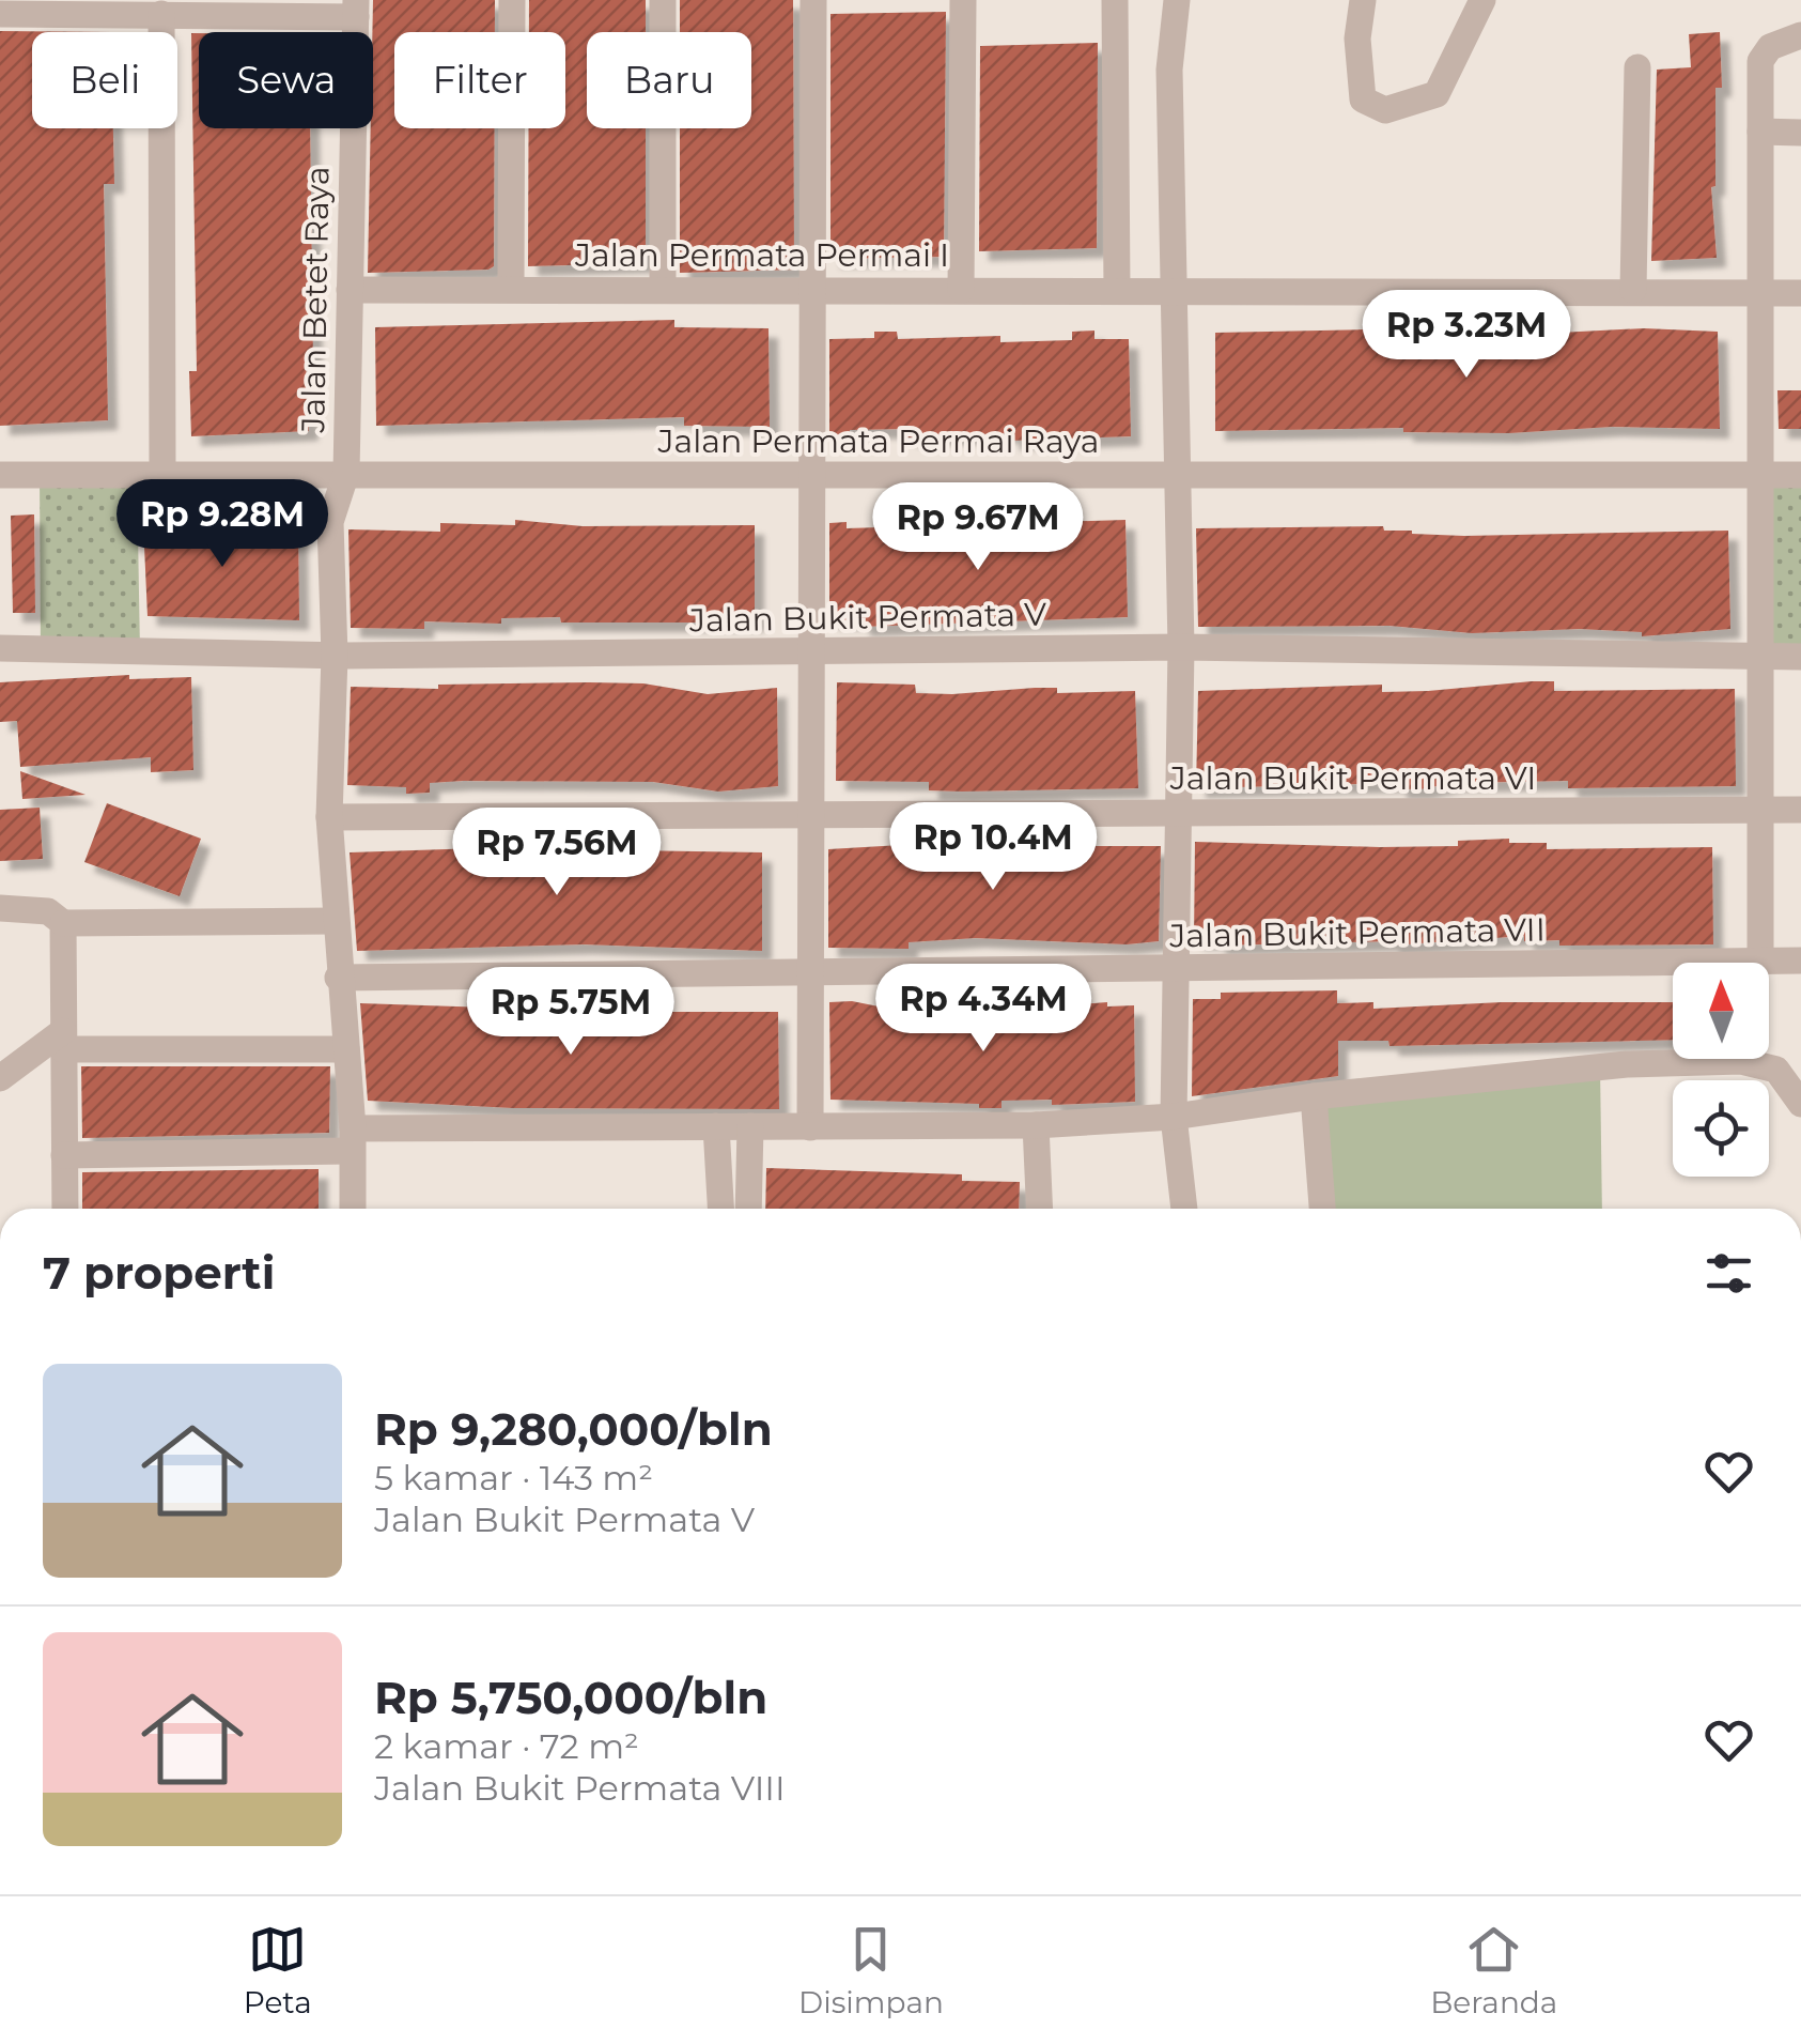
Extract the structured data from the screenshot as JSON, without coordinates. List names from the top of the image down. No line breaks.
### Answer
{"streets":{"street":["Jalan Permata Permai I","Jalan Betet Raya","Jalan Permata Permai Raya","Jalan Bukit Permata V","Jalan Bukit Permata VI","Jalan Bukit Permata VII"]},"crossings":[["Jalan Permata Permai I","Jalan Betet Raya"],["Jalan Betet Raya","Jalan Permata Permai Raya"],["Jalan Betet Raya","Jalan Bukit Permata V"],["Jalan Betet Raya","Jalan Bukit Permata VI"],["Jalan Betet Raya","Jalan Bukit Permata VII"]],"north":"top","page":{"chip":["Beli","Sewa","Filter","Baru"],"price":["Rp 3.23M","Rp 9.28M","Rp 9.67M","Rp 10.4M","Rp 7.56M","Rp 4.34M","Rp 5.75M"],"heading":"7 properti","list":[{"name":"Rp 9,280,000/bln","note":"5 kamar · 143 m² · Jalan Bukit Permata V"},{"name":"Rp 5,750,000/bln","note":"2 kamar · 72 m² · Jalan Bukit Permata VIII"}],"tabs":["Peta","Disimpan","Beranda"]}}
